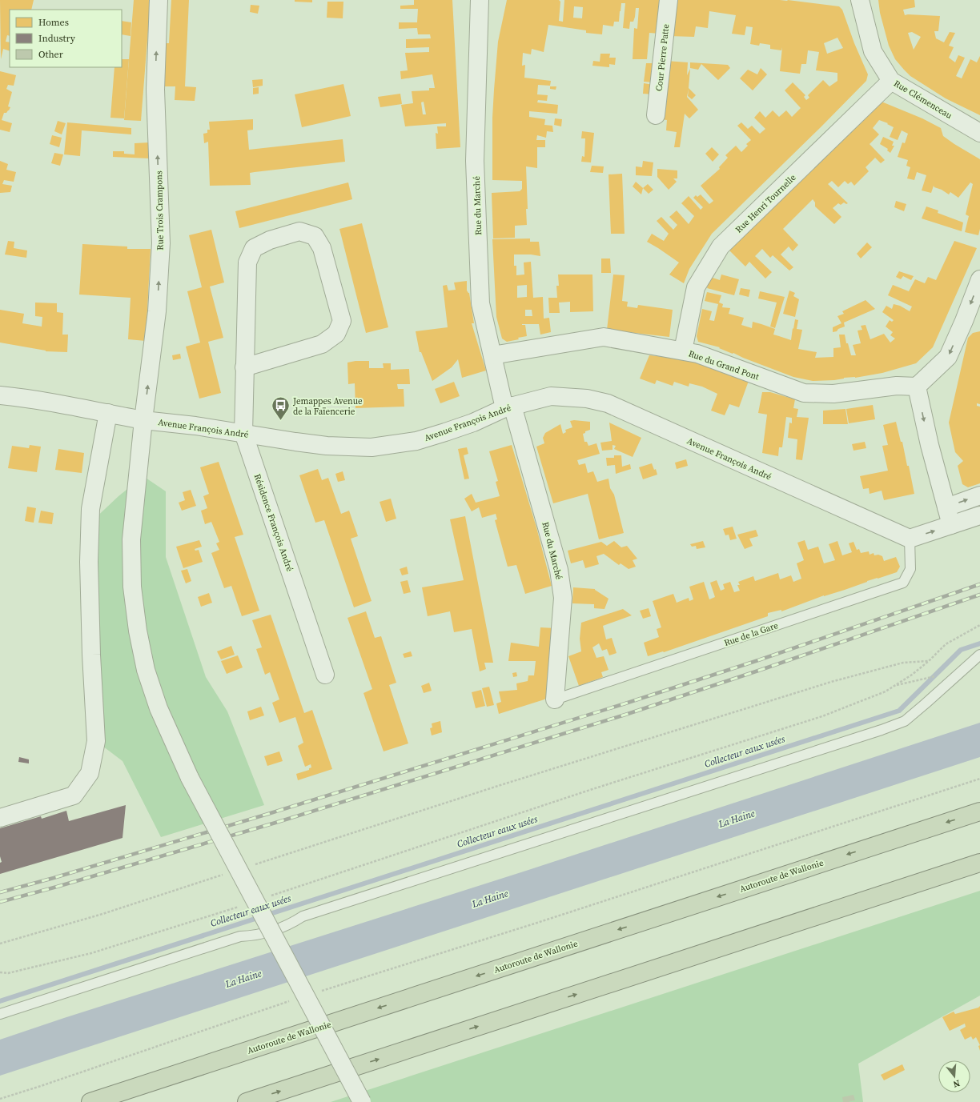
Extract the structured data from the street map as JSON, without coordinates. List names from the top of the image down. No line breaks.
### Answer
{"streets":{"highway":["Autoroute de Wallonie"],"street":["Cour Pierre Patte","Rue Clémenceau","Rue Henri Tournelle","Rue du Marché","Rue Trois Crampons","Rue du Grand Pont","Avenue François André","Résidence François André"],"lane":["Rue de la Gare"]},"crossings":[["Rue Clémenceau","Rue Henri Tournelle"],["Rue Henri Tournelle","Rue du Grand Pont"],["Rue du Marché","Rue du Grand Pont"],["Rue du Marché","Avenue François André"],["Rue du Marché","Rue de la Gare"],["Rue Trois Crampons","Avenue François André"],["Avenue François André","Résidence François André"],["Avenue François André","Rue de la Gare"]],"one_way":["Rue Trois Crampons"],"water":["Collecteur eaux usées","La Haine"],"places":{"bus stop":["Jemappes Avenue de la Faïencerie"]},"legend":["Homes","Industry","Other"],"north":"bottom"}
